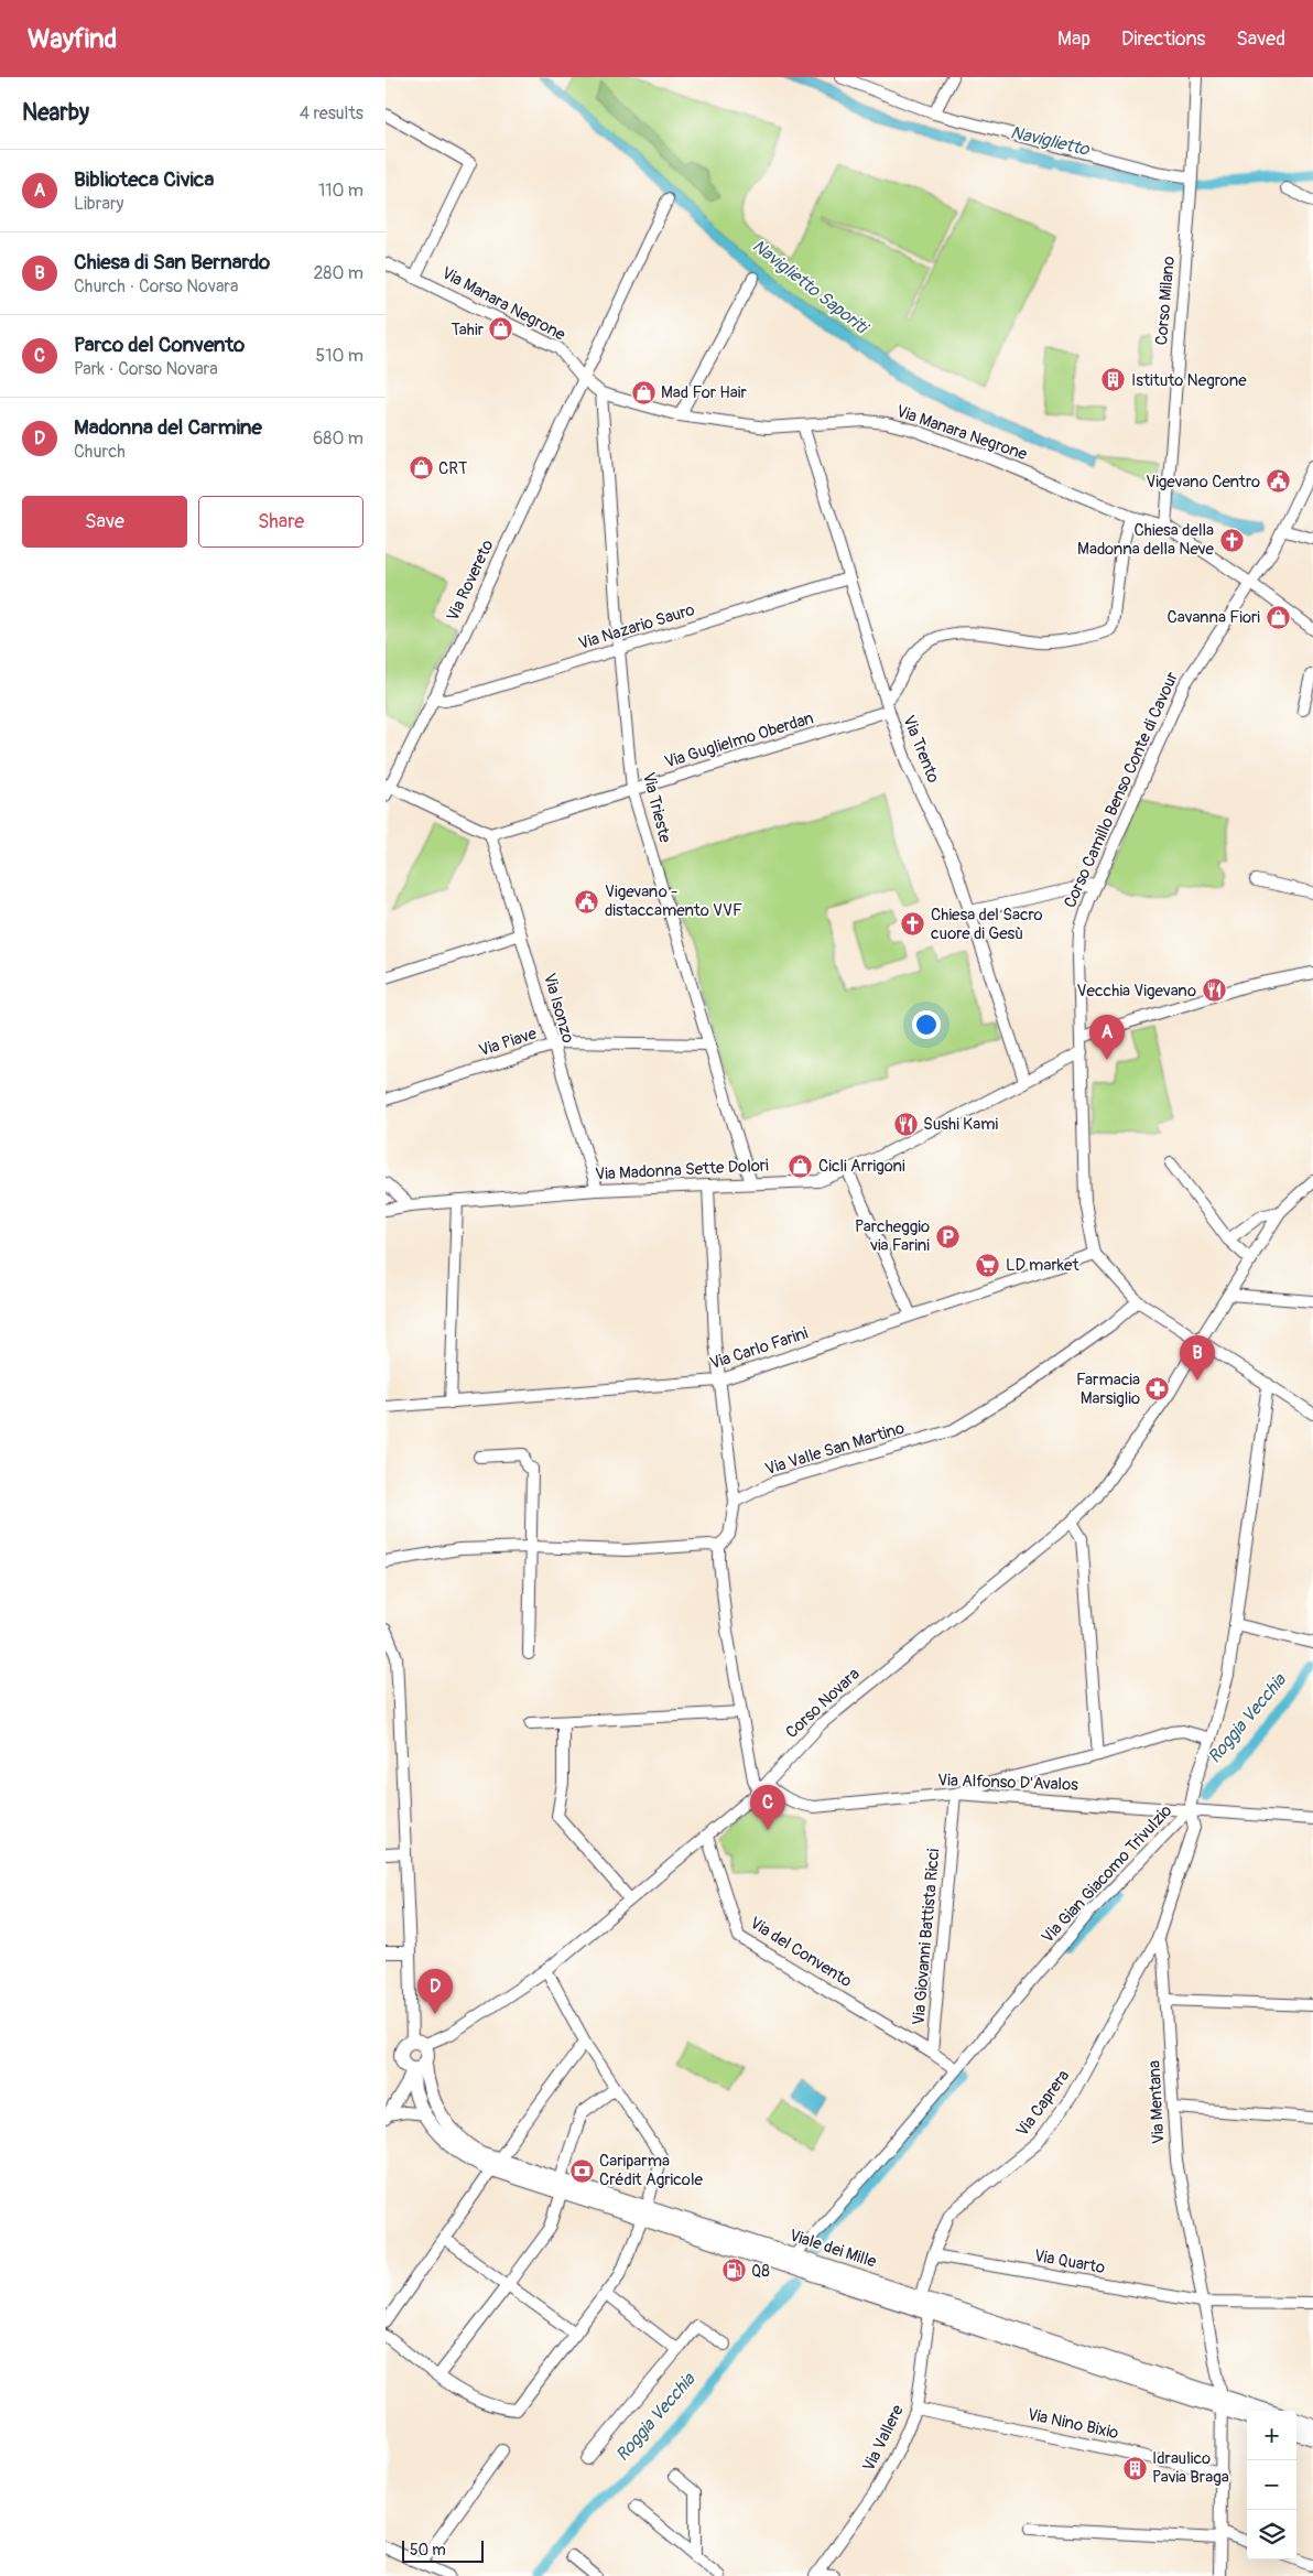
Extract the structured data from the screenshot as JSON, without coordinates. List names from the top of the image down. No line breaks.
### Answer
{"streets":{"main road":["Viale dei Mille"],"street":["Corso Milano","Via Manara Negrone","Via Rovereto","Via Nazario Sauro","Via Guglielmo Oberdan","Via Trento","Corso Camillo Benso Conte di Cavour","Via Trieste","Via Isonzo","Via Piave","Via Madonna Sette Dolori","Via Carlo Farini","Via Valle San Martino","Corso Novara","Via Alfonso D'Avalos","Via Gian Giacomo Trivulzio","Via Giovanni Battista Ricci","Via del Convento","Via Mentana","Via Caprera","Via Quarto","Via Nino Bixio","Via Vallere"]},"crossings":[["Corso Milano","Via Manara Negrone"],["Via Manara Negrone","Via Rovereto"],["Via Manara Negrone","Via Trento"],["Via Manara Negrone","Corso Camillo Benso Conte di Cavour"],["Via Manara Negrone","Via Trieste"],["Via Rovereto","Via Nazario Sauro"],["Via Nazario Sauro","Via Trento"],["Via Nazario Sauro","Via Trieste"],["Via Guglielmo Oberdan","Via Trento"],["Via Guglielmo Oberdan","Via Trieste"],["Via Guglielmo Oberdan","Via Isonzo"],["Via Trento","Via Madonna Sette Dolori"],["Corso Camillo Benso Conte di Cavour","Via Madonna Sette Dolori"],["Corso Camillo Benso Conte di Cavour","Via Carlo Farini"],["Via Trieste","Via Piave"],["Via Trieste","Via Madonna Sette Dolori"],["Via Isonzo","Via Piave"],["Via Isonzo","Via Madonna Sette Dolori"],["Corso Novara","Via Alfonso D'Avalos"],["Corso Novara","Via del Convento"],["Via Alfonso D'Avalos","Via Gian Giacomo Trivulzio"],["Via Alfonso D'Avalos","Via Giovanni Battista Ricci"],["Via Gian Giacomo Trivulzio","Viale dei Mille"],["Via Giovanni Battista Ricci","Via del Convento"],["Via Mentana","Via Caprera"],["Via Mentana","Viale dei Mille"],["Via Mentana","Via Quarto"],["Via Mentana","Via Nino Bixio"],["Via Caprera","Viale dei Mille"],["Via Caprera","Via Quarto"],["Viale dei Mille","Via Vallere"],["Via Nino Bixio","Via Vallere"]],"water":["Naviglietto","Naviglietto Saporiti","Roggia Vecchia"],"places":{"shop":["Tahir","Mad For Hair","CRT","Cavanna Fiori","Cicli Arrigoni"],"building":["Istituto Negrone","Idraulico Pavia Braga"],"public building":["Vigevano Centro","Vigevano - distaccamento VVF"],"church":["Chiesa della Madonna della Neve","Chiesa del Sacro cuore di Gesù"],"restaurant":["Vecchia Vigevano","Sushi Kami"],"parking":["Parcheggio via Farini"],"supermarket":["LD market"],"pharmacy":["Farmacia Marsiglio"],"bank":["Cariparma Crédit Agricole"],"fuel station":["Q8"]},"scale_bar":"50 m","page":{"header":"Wayfind","nav":["Map","Directions","Saved"],"heading":["Nearby","4 results"],"list":[{"mark":"A","name":"Biblioteca Civica","note":"Library","value":"110 m"},{"mark":"B","name":"Chiesa di San Bernardo","note":"Church · Corso Novara","value":"280 m"},{"mark":"C","name":"Parco del Convento","note":"Park · Corso Novara","value":"510 m"},{"mark":"D","name":"Madonna del Carmine","note":"Church","value":"680 m"}],"buttons":["Save","Share"],"pins":["A","B","C","D"],"map_buttons":["+","−"],"scale":"50 m"}}
